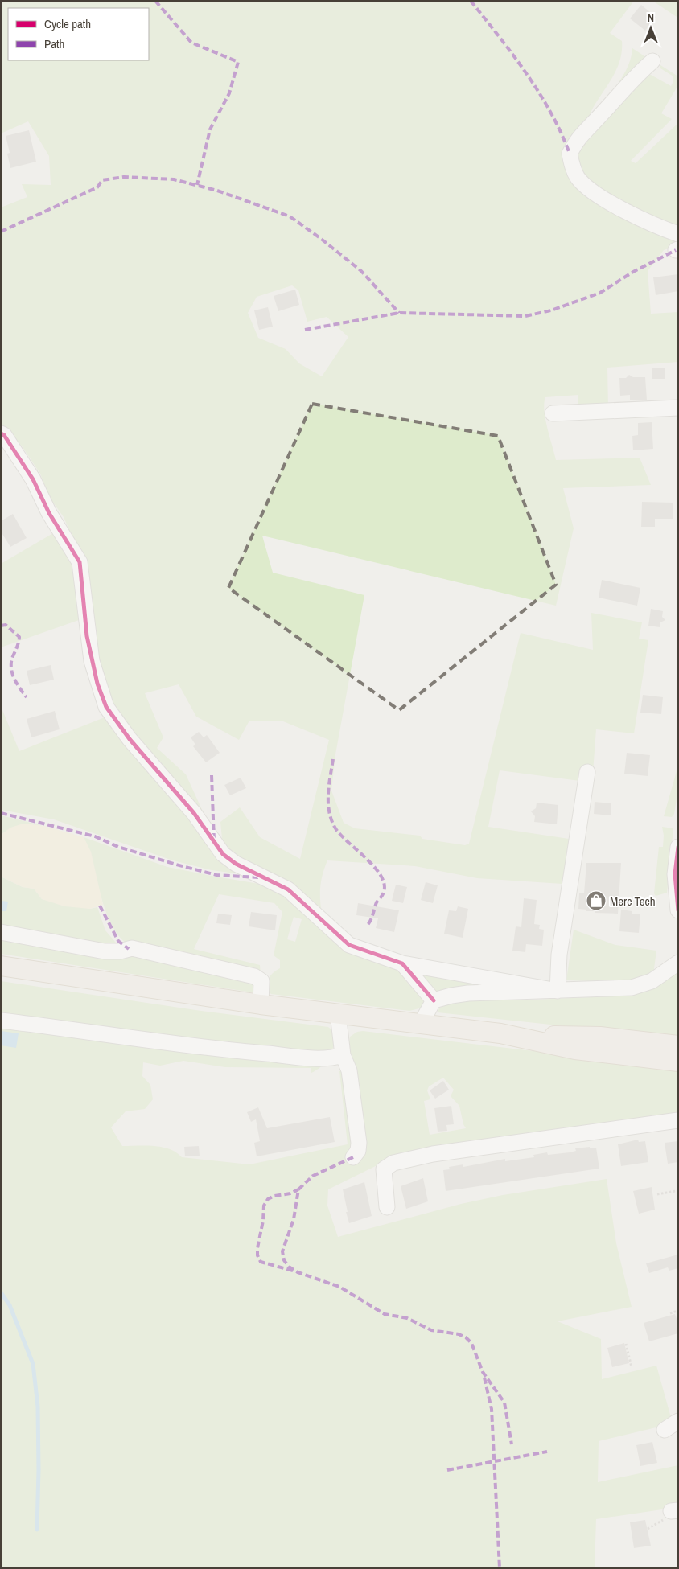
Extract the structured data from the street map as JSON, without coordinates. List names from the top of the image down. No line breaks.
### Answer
{"places":{"shop":["Merc Tech"]},"legend":["Cycle path","Path"],"north":"top"}
